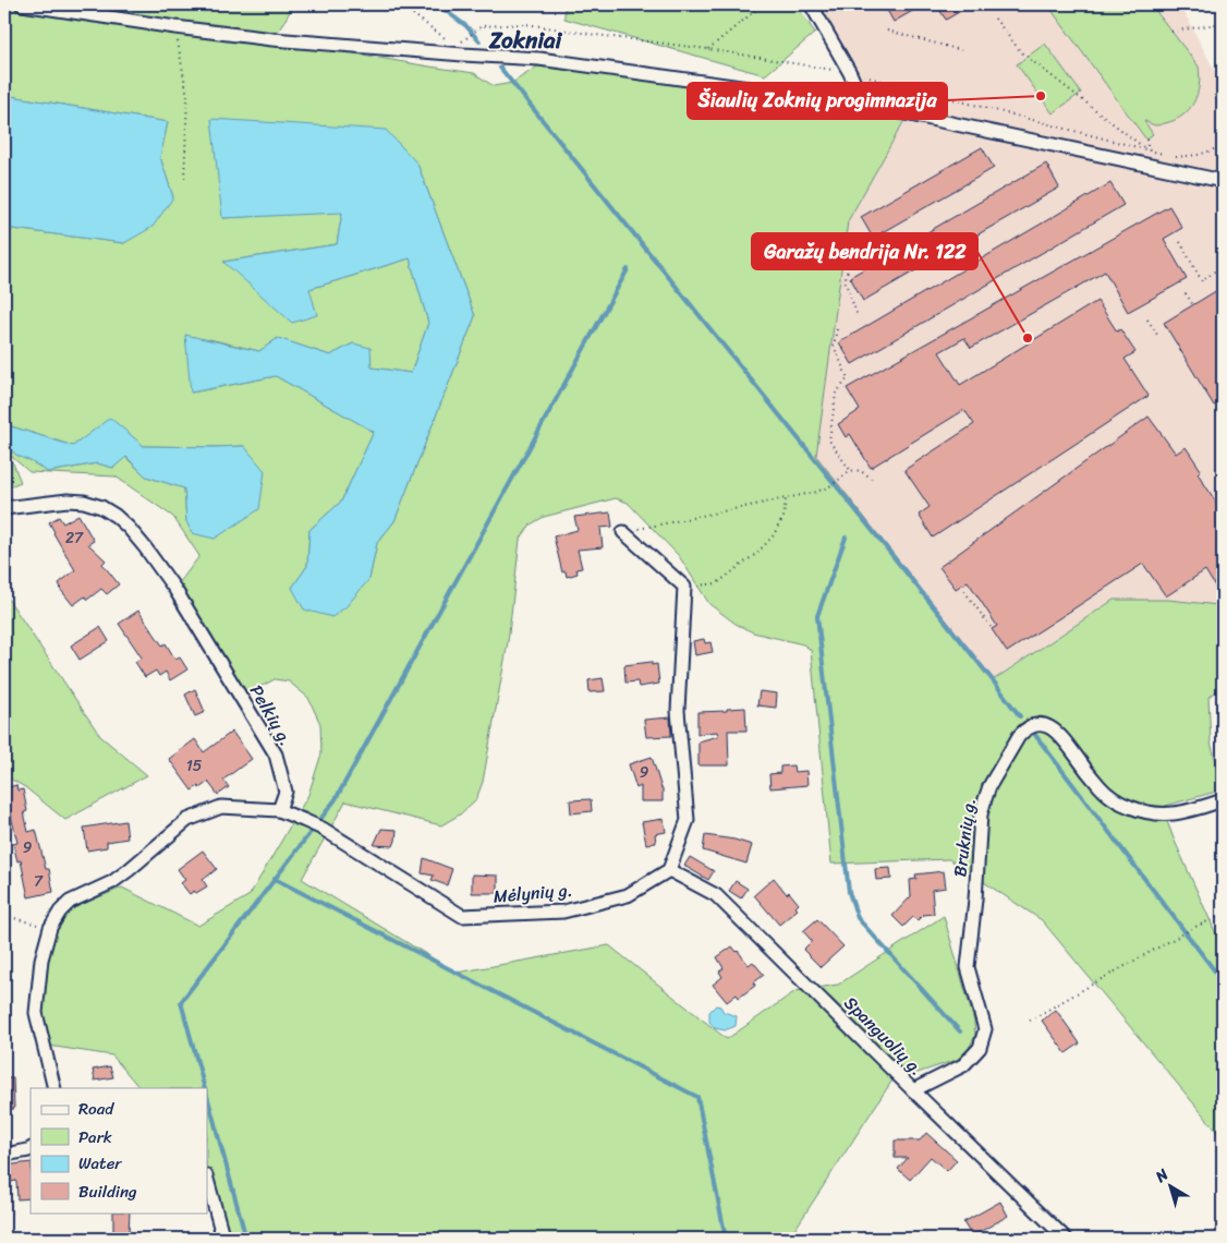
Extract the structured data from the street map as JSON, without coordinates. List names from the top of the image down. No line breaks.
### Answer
{"streets":{"street":["Pelkių g.","Bruknių g.","Mėlynių g.","Spanguolių g."]},"crossings":[["Pelkių g.","Mėlynių g."],["Bruknių g.","Spanguolių g."],["Mėlynių g.","Spanguolių g."]],"districts":["Zokniai"],"places":["Šiaulių Zoknių progimnazija","Garažų bendrija Nr. 122"],"house_numbers":["27","15","9","9","7"],"legend":["Road","Park","Water","Building"],"north":"top left"}
